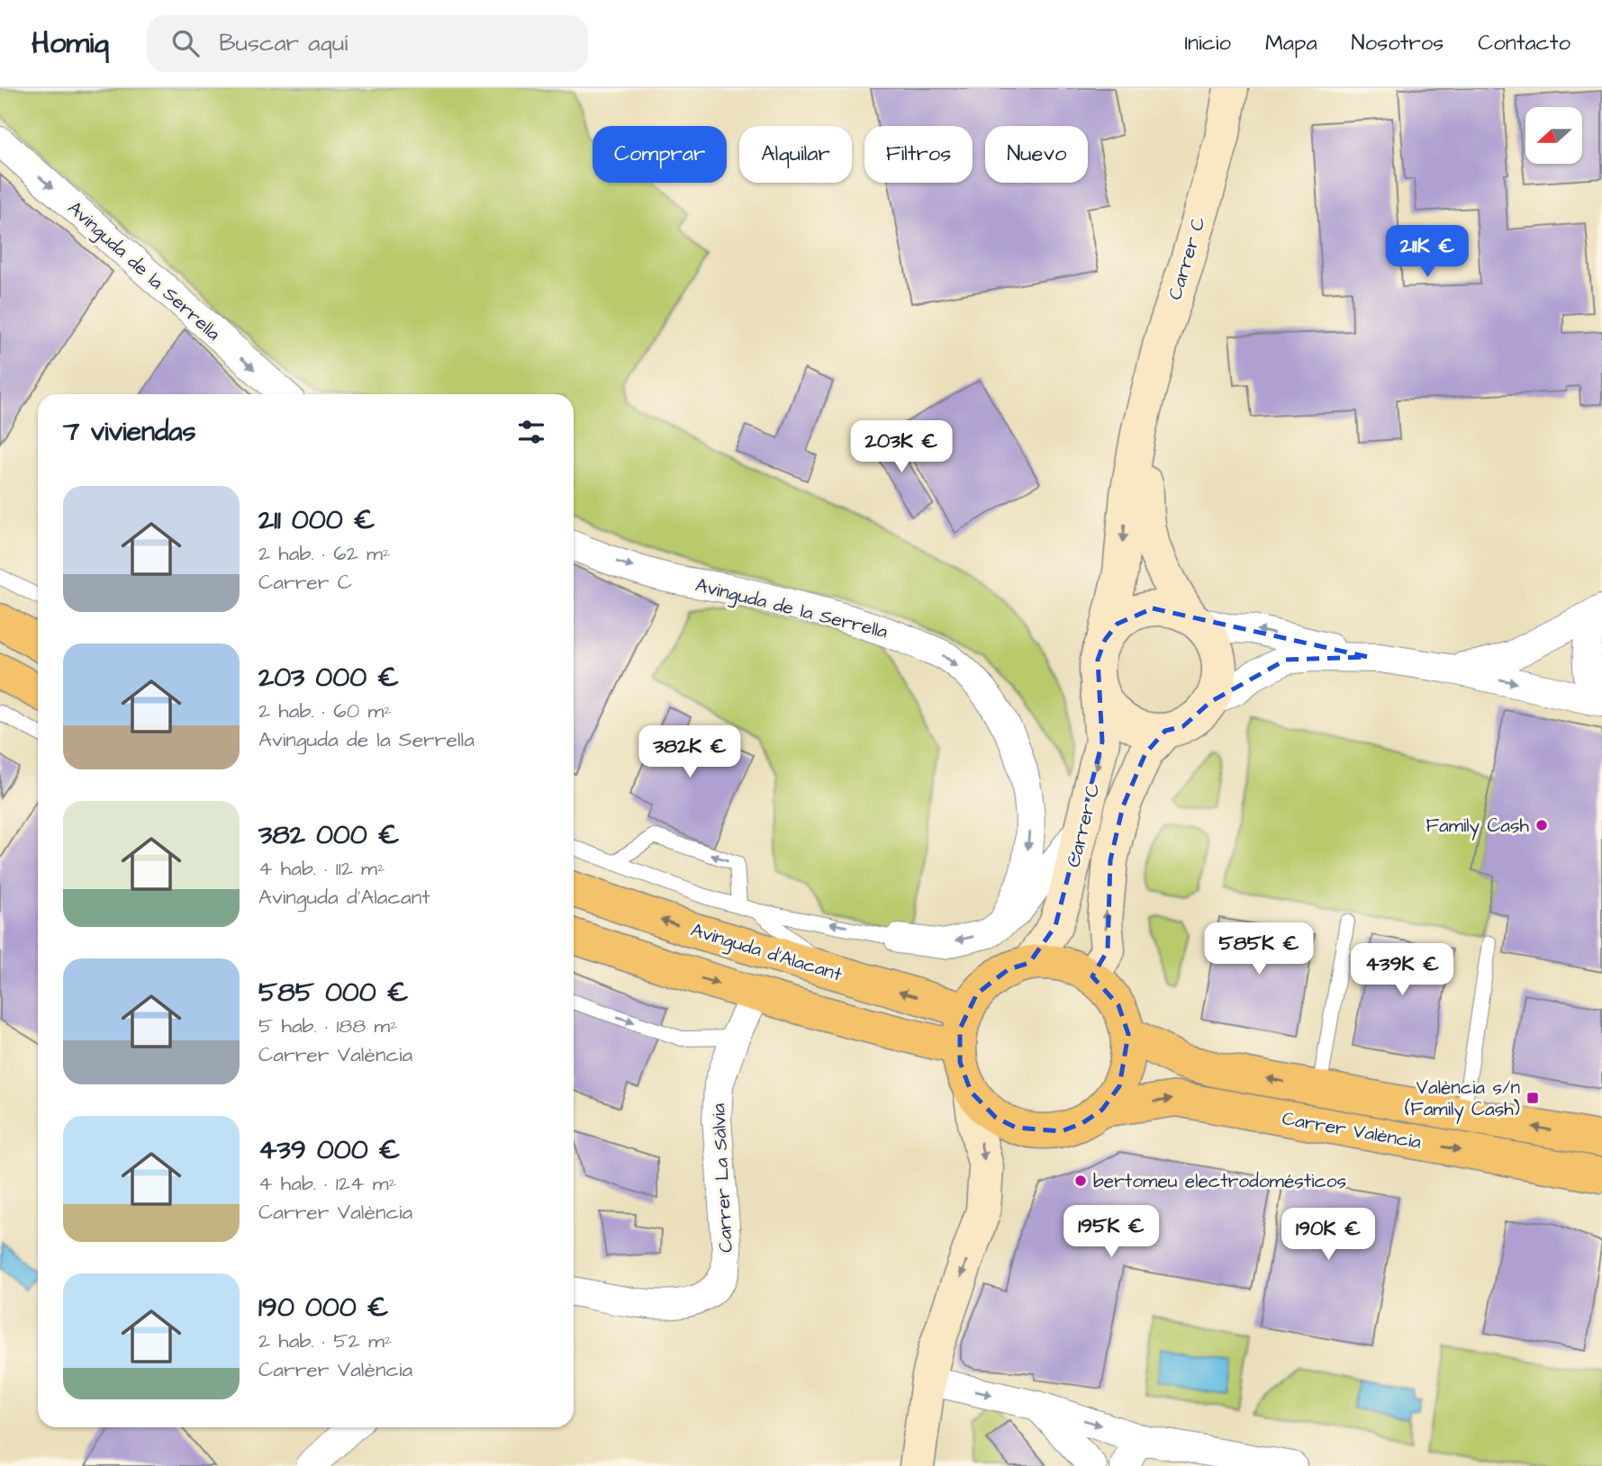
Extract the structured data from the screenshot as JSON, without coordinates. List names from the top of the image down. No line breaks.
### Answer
{"streets":{"main road":["Avinguda d'Alacant","Carrer València"],"street":["Carrer C","Avinguda de la Serrella","Carrer La Sàlvia"]},"crossings":[["Carrer C","Avinguda d'Alacant"],["Carrer C","Carrer València"],["Avinguda d'Alacant","Carrer València"]],"one_way":["Avinguda de la Serrella"],"places":{"other":["Family Cash","bertomeu electrodomésticos"],"transit":["València s/n (Family Cash)"]},"north":"left","page":{"header":"Homiq","search":"Buscar aquí","nav":["Inicio","Mapa","Nosotros","Contacto"],"chip":["Comprar","Alquilar","Filtros","Nuevo"],"price":["211K €","203K €","382K €","585K €","439K €","195K €","190K €"],"heading":"7 viviendas","list":[{"name":"211 000 €","note":"2 hab. · 62 m² · Carrer C"},{"name":"203 000 €","note":"2 hab. · 60 m² · Avinguda de la Serrella"},{"name":"382 000 €","note":"4 hab. · 112 m² · Avinguda d'Alacant"},{"name":"585 000 €","note":"5 hab. · 188 m² · Carrer València"},{"name":"439 000 €","note":"4 hab. · 124 m² · Carrer València"},{"name":"190 000 €","note":"2 hab. · 52 m² · Carrer València"}]}}
